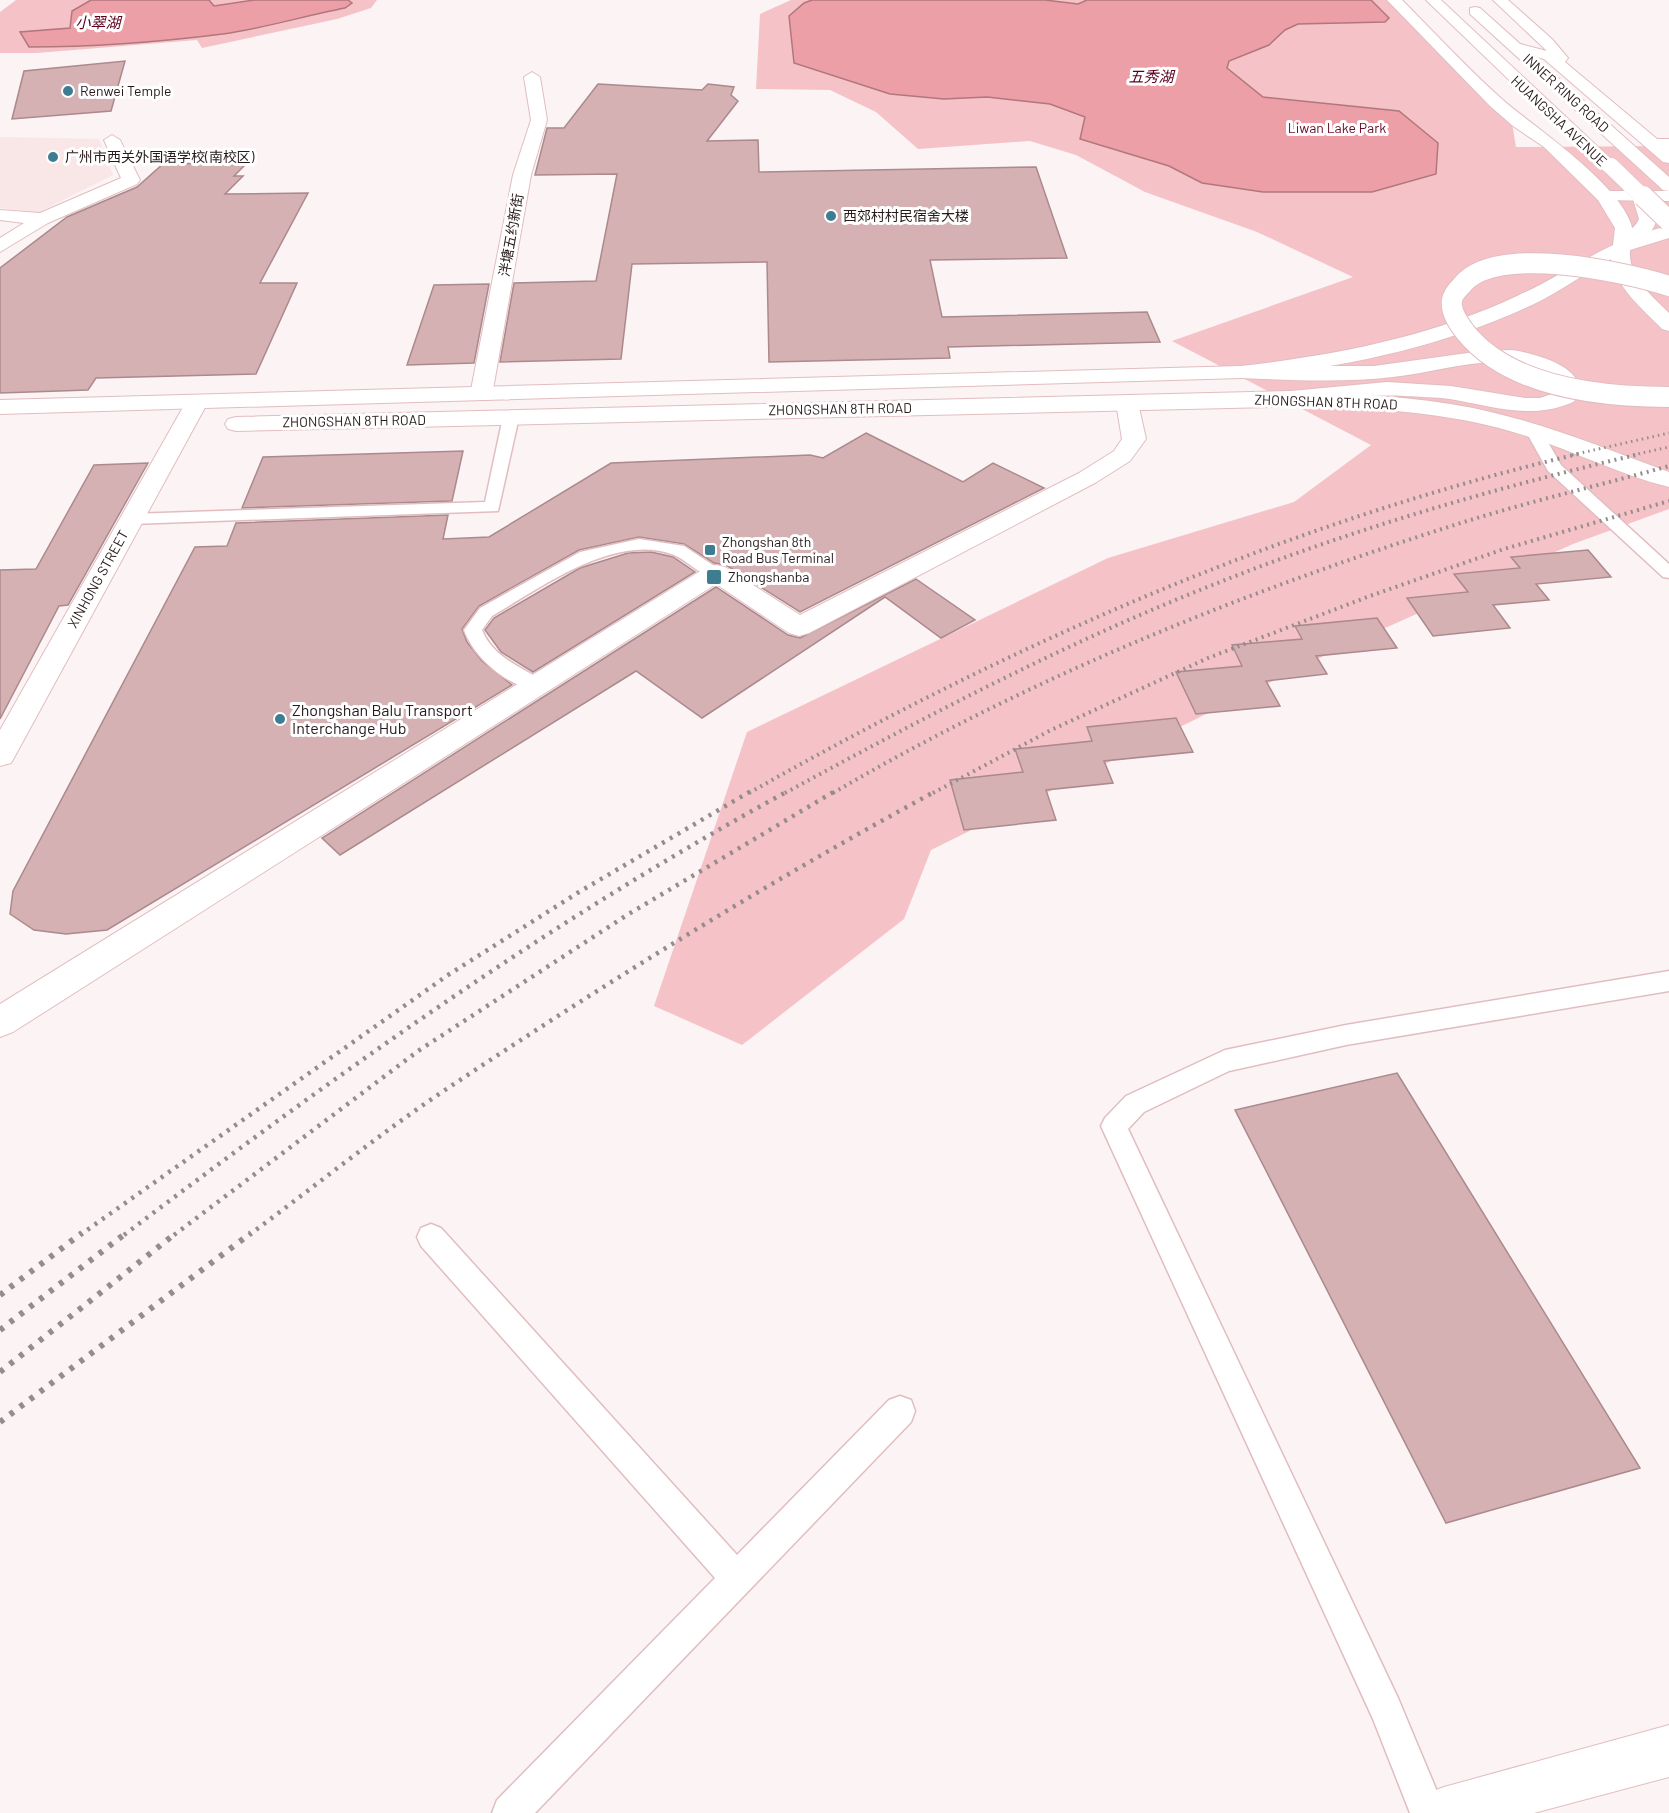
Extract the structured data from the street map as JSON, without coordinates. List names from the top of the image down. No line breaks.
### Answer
{"streets":{"main road":["INNER RING ROAD","HUANGSHA AVENUE","泮塘五约新街","ZHONGSHAN 8TH ROAD","XINHONG STREET"]},"crossings":[["INNER RING ROAD","HUANGSHA AVENUE"],["泮塘五约新街","ZHONGSHAN 8TH ROAD"],["ZHONGSHAN 8TH ROAD","XINHONG STREET"]],"water":["小翠湖","五秀湖"],"parks":["Liwan Lake Park"],"places":{"other":["Renwei Temple","广州市西关外国语学校(南校区)","西郊村村民宿舍大楼","Zhongshan Balu Transport Interchange Hub"],"transit":["Zhongshan 8th Road Bus Terminal","Zhongshanba"]}}
